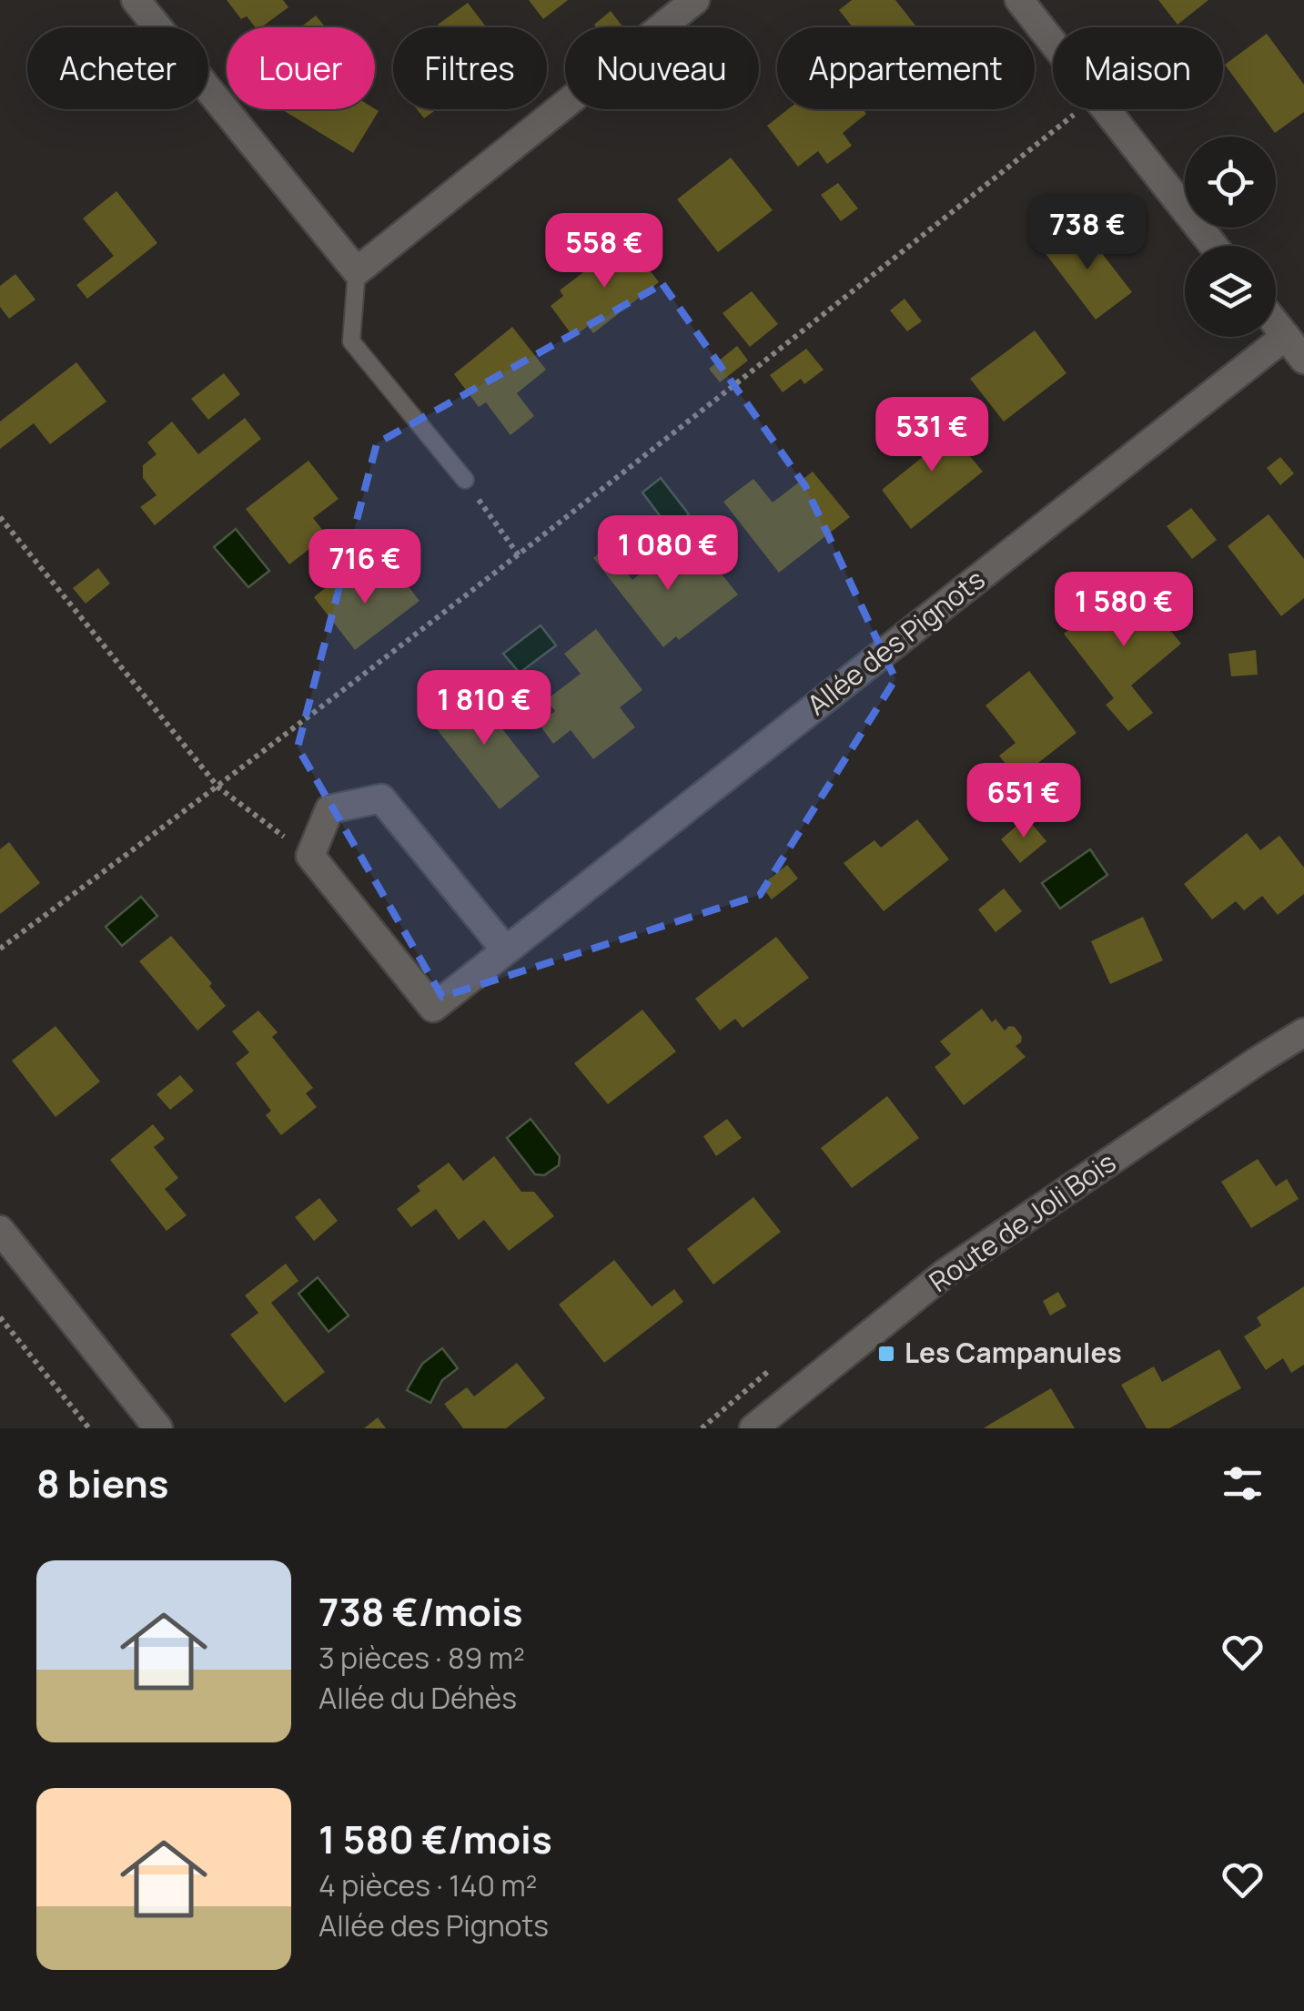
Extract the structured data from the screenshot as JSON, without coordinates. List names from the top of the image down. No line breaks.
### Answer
{"streets":{"street":["Allée des Pignots","Route de Joli Bois"]},"places":{"transit":["Les Campanules"]},"page":{"chip":["Acheter","Louer","Filtres","Nouveau","Appartement","Maison"],"price":["738 €","558 €","531 €","1 080 €","716 €","1 580 €","1 810 €","651 €"],"heading":"8 biens","list":[{"name":"738 €/mois","note":"3 pièces · 89 m² · Allée du Déhès"},{"name":"1 580 €/mois","note":"4 pièces · 140 m² · Allée des Pignots"}]}}
